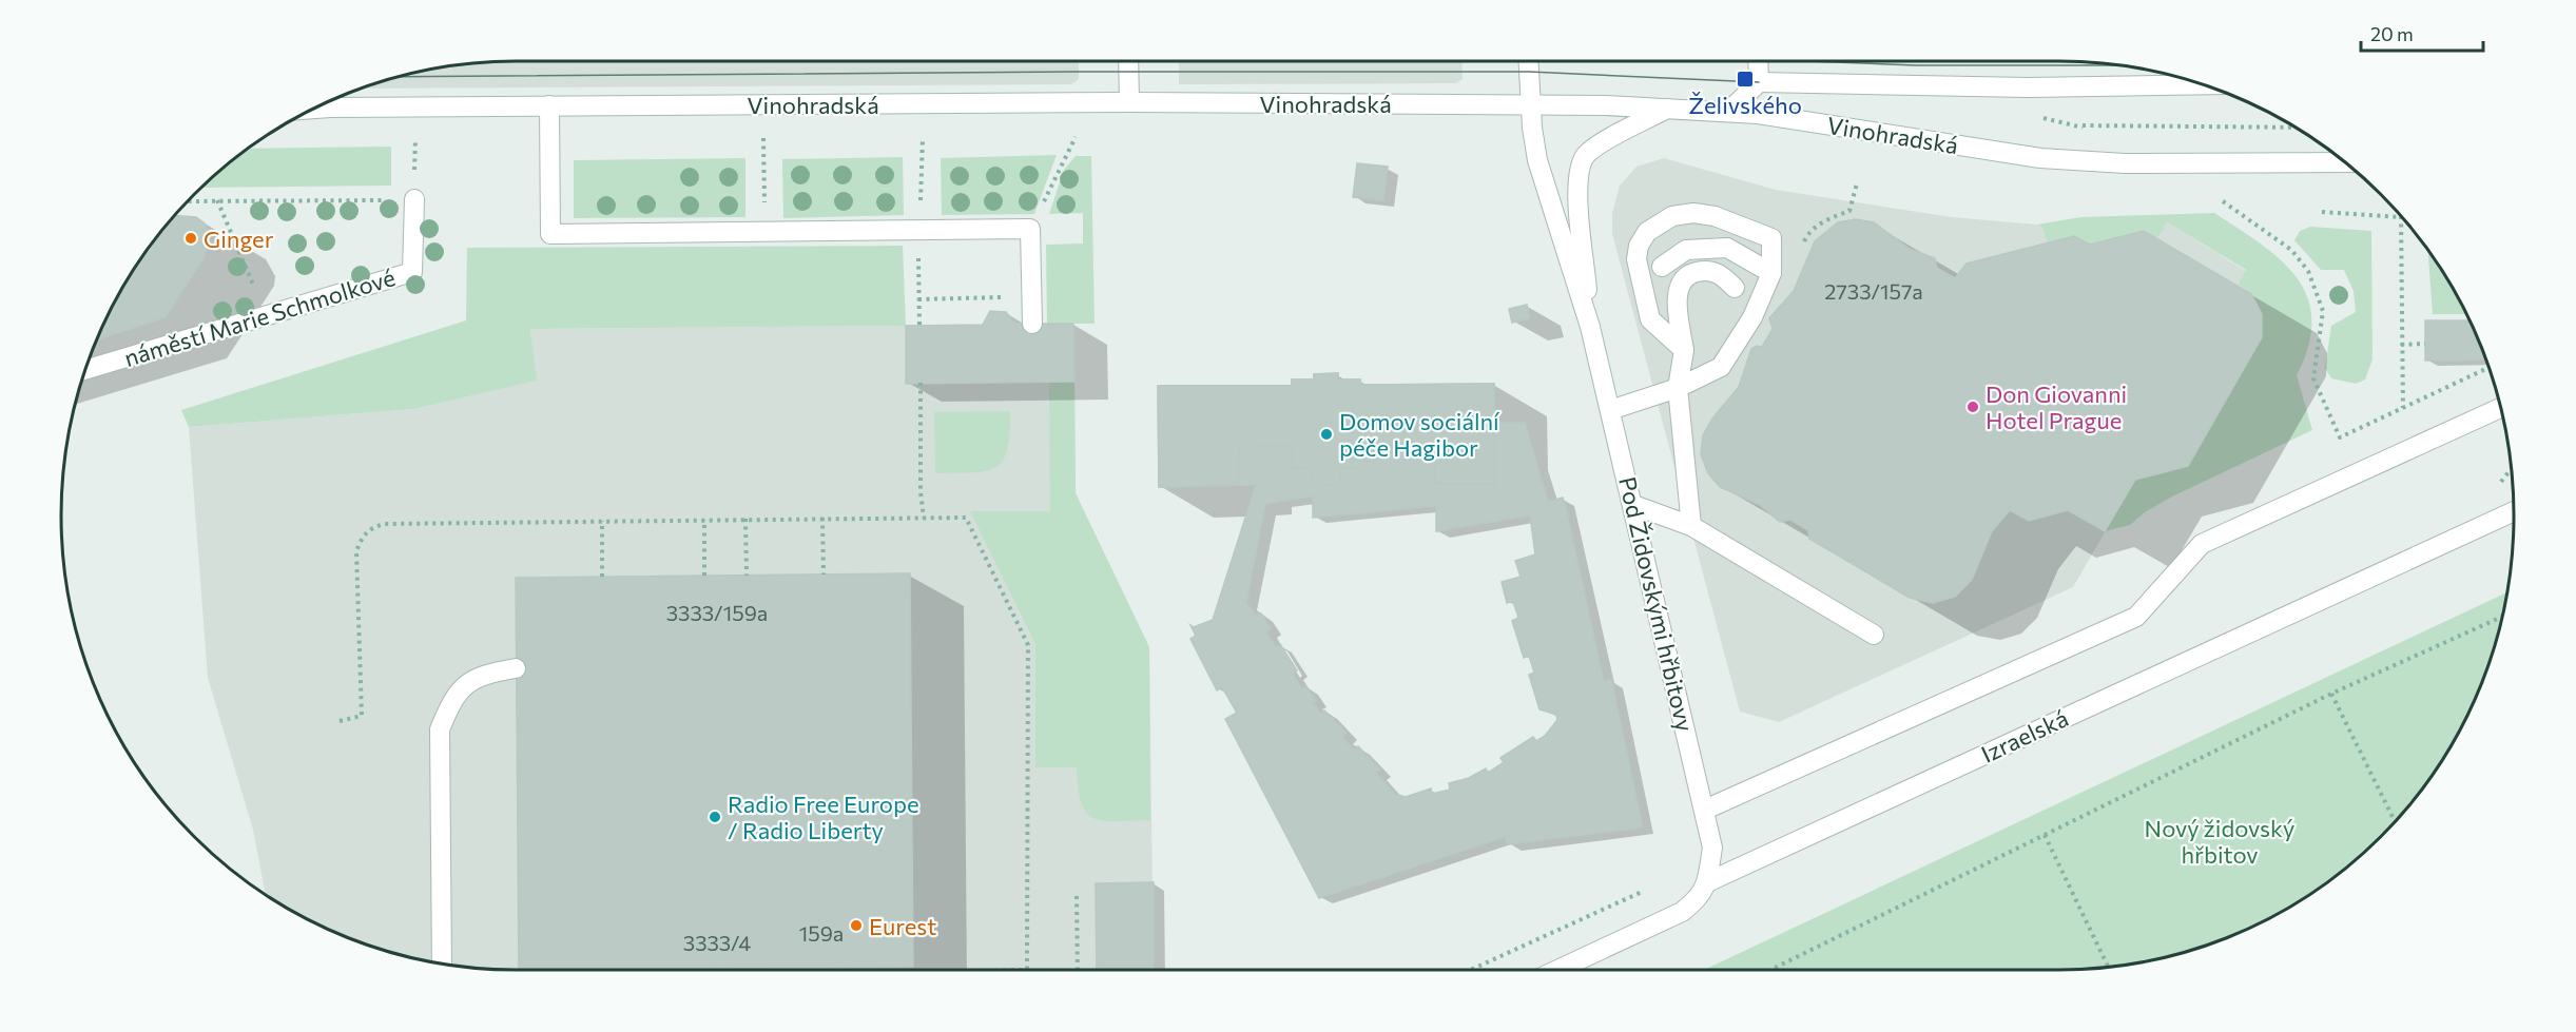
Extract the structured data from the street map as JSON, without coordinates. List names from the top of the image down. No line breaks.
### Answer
{"streets":{"main road":["Vinohradská","náměstí Marie Schmolkové","Pod Židovskými hřbitovy","Izraelská"]},"crossings":[["Vinohradská","Pod Židovskými hřbitovy"],["Pod Židovskými hřbitovy","Izraelská"]],"parks":["Nový židovský hřbitov"],"places":{"transit":["Želivského"],"other":["Ginger","Don Giovanni Hotel Prague","Domov sociální péče Hagibor","Radio Free Europe / Radio Liberty","Eurest"]},"house_numbers":["2733/157a","3333/159a","159a","3333/4"],"scale_bar":"20 m"}
